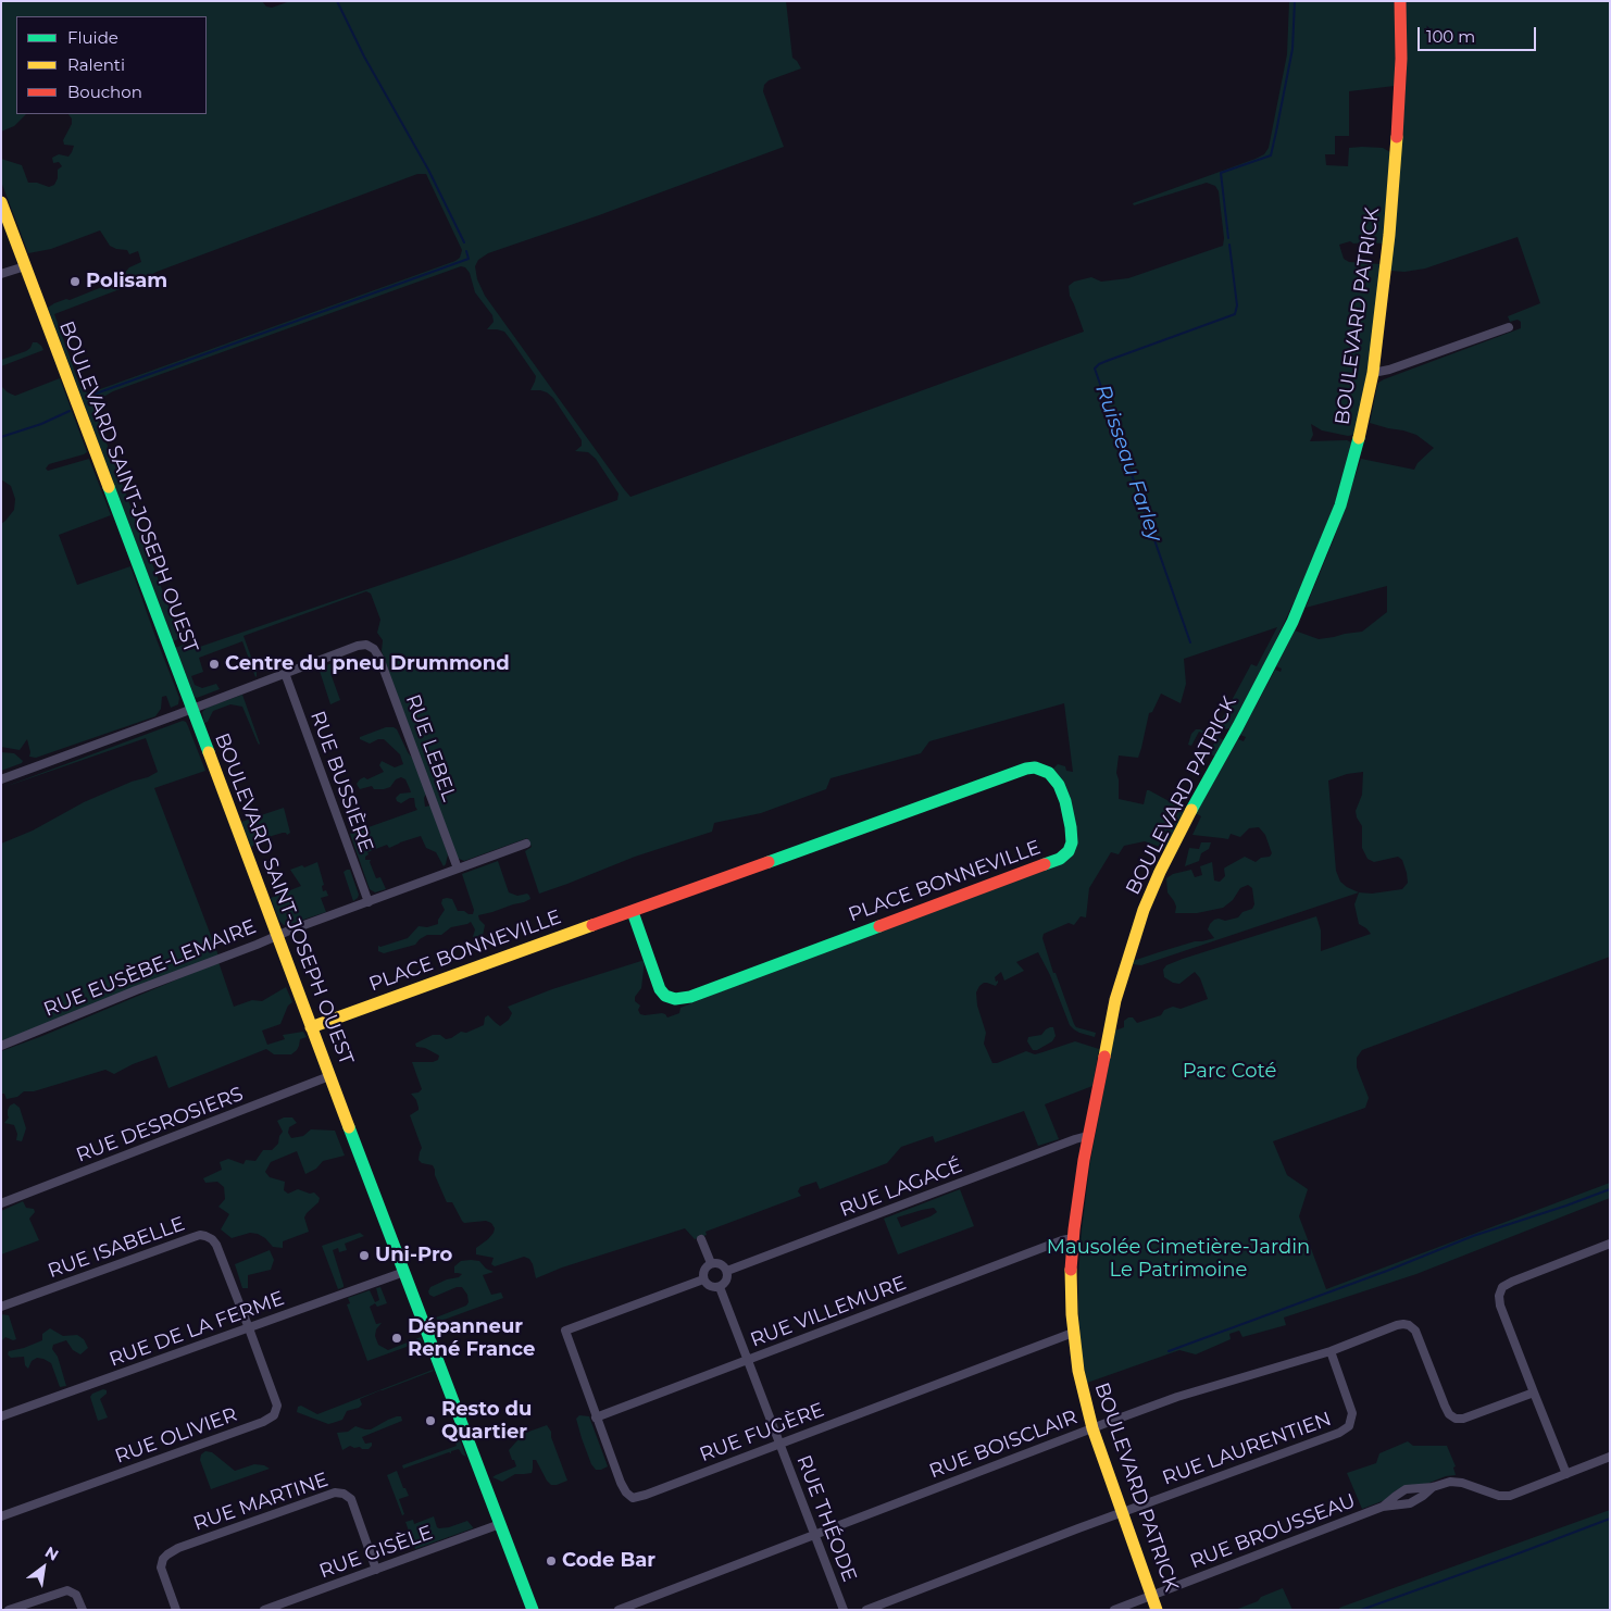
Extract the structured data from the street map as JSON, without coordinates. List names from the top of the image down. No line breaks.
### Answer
{"streets":{"street":["BOULEVARD PATRICK","BOULEVARD SAINT-JOSEPH OUEST","RUE LEBEL","RUE BUSSIÈRE","PLACE BONNEVILLE","RUE EUSÈBE-LEMAIRE","RUE DESROSIERS","RUE LAGACÉ","RUE ISABELLE","RUE VILLEMURE","RUE DE LA FERME","RUE FUGÈRE","RUE OLIVIER","RUE BOISCLAIR","RUE LAURENTIEN","RUE MARTINE","RUE THÉODE","RUE BROUSSEAU","RUE GISÈLE"]},"crossings":[["BOULEVARD PATRICK","RUE LAGACÉ"],["BOULEVARD PATRICK","RUE VILLEMURE"],["BOULEVARD PATRICK","RUE FUGÈRE"],["BOULEVARD PATRICK","RUE BOISCLAIR"],["BOULEVARD PATRICK","RUE LAURENTIEN"],["BOULEVARD PATRICK","RUE BROUSSEAU"],["BOULEVARD SAINT-JOSEPH OUEST","PLACE BONNEVILLE"],["BOULEVARD SAINT-JOSEPH OUEST","RUE EUSÈBE-LEMAIRE"],["BOULEVARD SAINT-JOSEPH OUEST","RUE DESROSIERS"],["BOULEVARD SAINT-JOSEPH OUEST","RUE DE LA FERME"],["BOULEVARD SAINT-JOSEPH OUEST","RUE GISÈLE"],["RUE LEBEL","RUE BUSSIÈRE"],["RUE LEBEL","RUE EUSÈBE-LEMAIRE"],["RUE BUSSIÈRE","RUE EUSÈBE-LEMAIRE"],["RUE LAGACÉ","RUE FUGÈRE"],["RUE LAGACÉ","RUE THÉODE"],["RUE ISABELLE","RUE DE LA FERME"],["RUE ISABELLE","RUE OLIVIER"],["RUE VILLEMURE","RUE FUGÈRE"],["RUE VILLEMURE","RUE THÉODE"],["RUE DE LA FERME","RUE OLIVIER"],["RUE FUGÈRE","RUE THÉODE"],["RUE BOISCLAIR","RUE LAURENTIEN"],["RUE BOISCLAIR","RUE THÉODE"],["RUE MARTINE","RUE GISÈLE"]],"water":["Ruisseau Farley"],"parks":["Parc Coté","Mausolée Cimetière-Jardin Le Patrimoine"],"places":["Polisam","Centre du pneu Drummond","Uni-Pro","Dépanneur René France","Resto du Quartier","Code Bar"],"legend":["Fluide","Ralenti","Bouchon"],"scale_bar":"100 m","north":"top right"}
